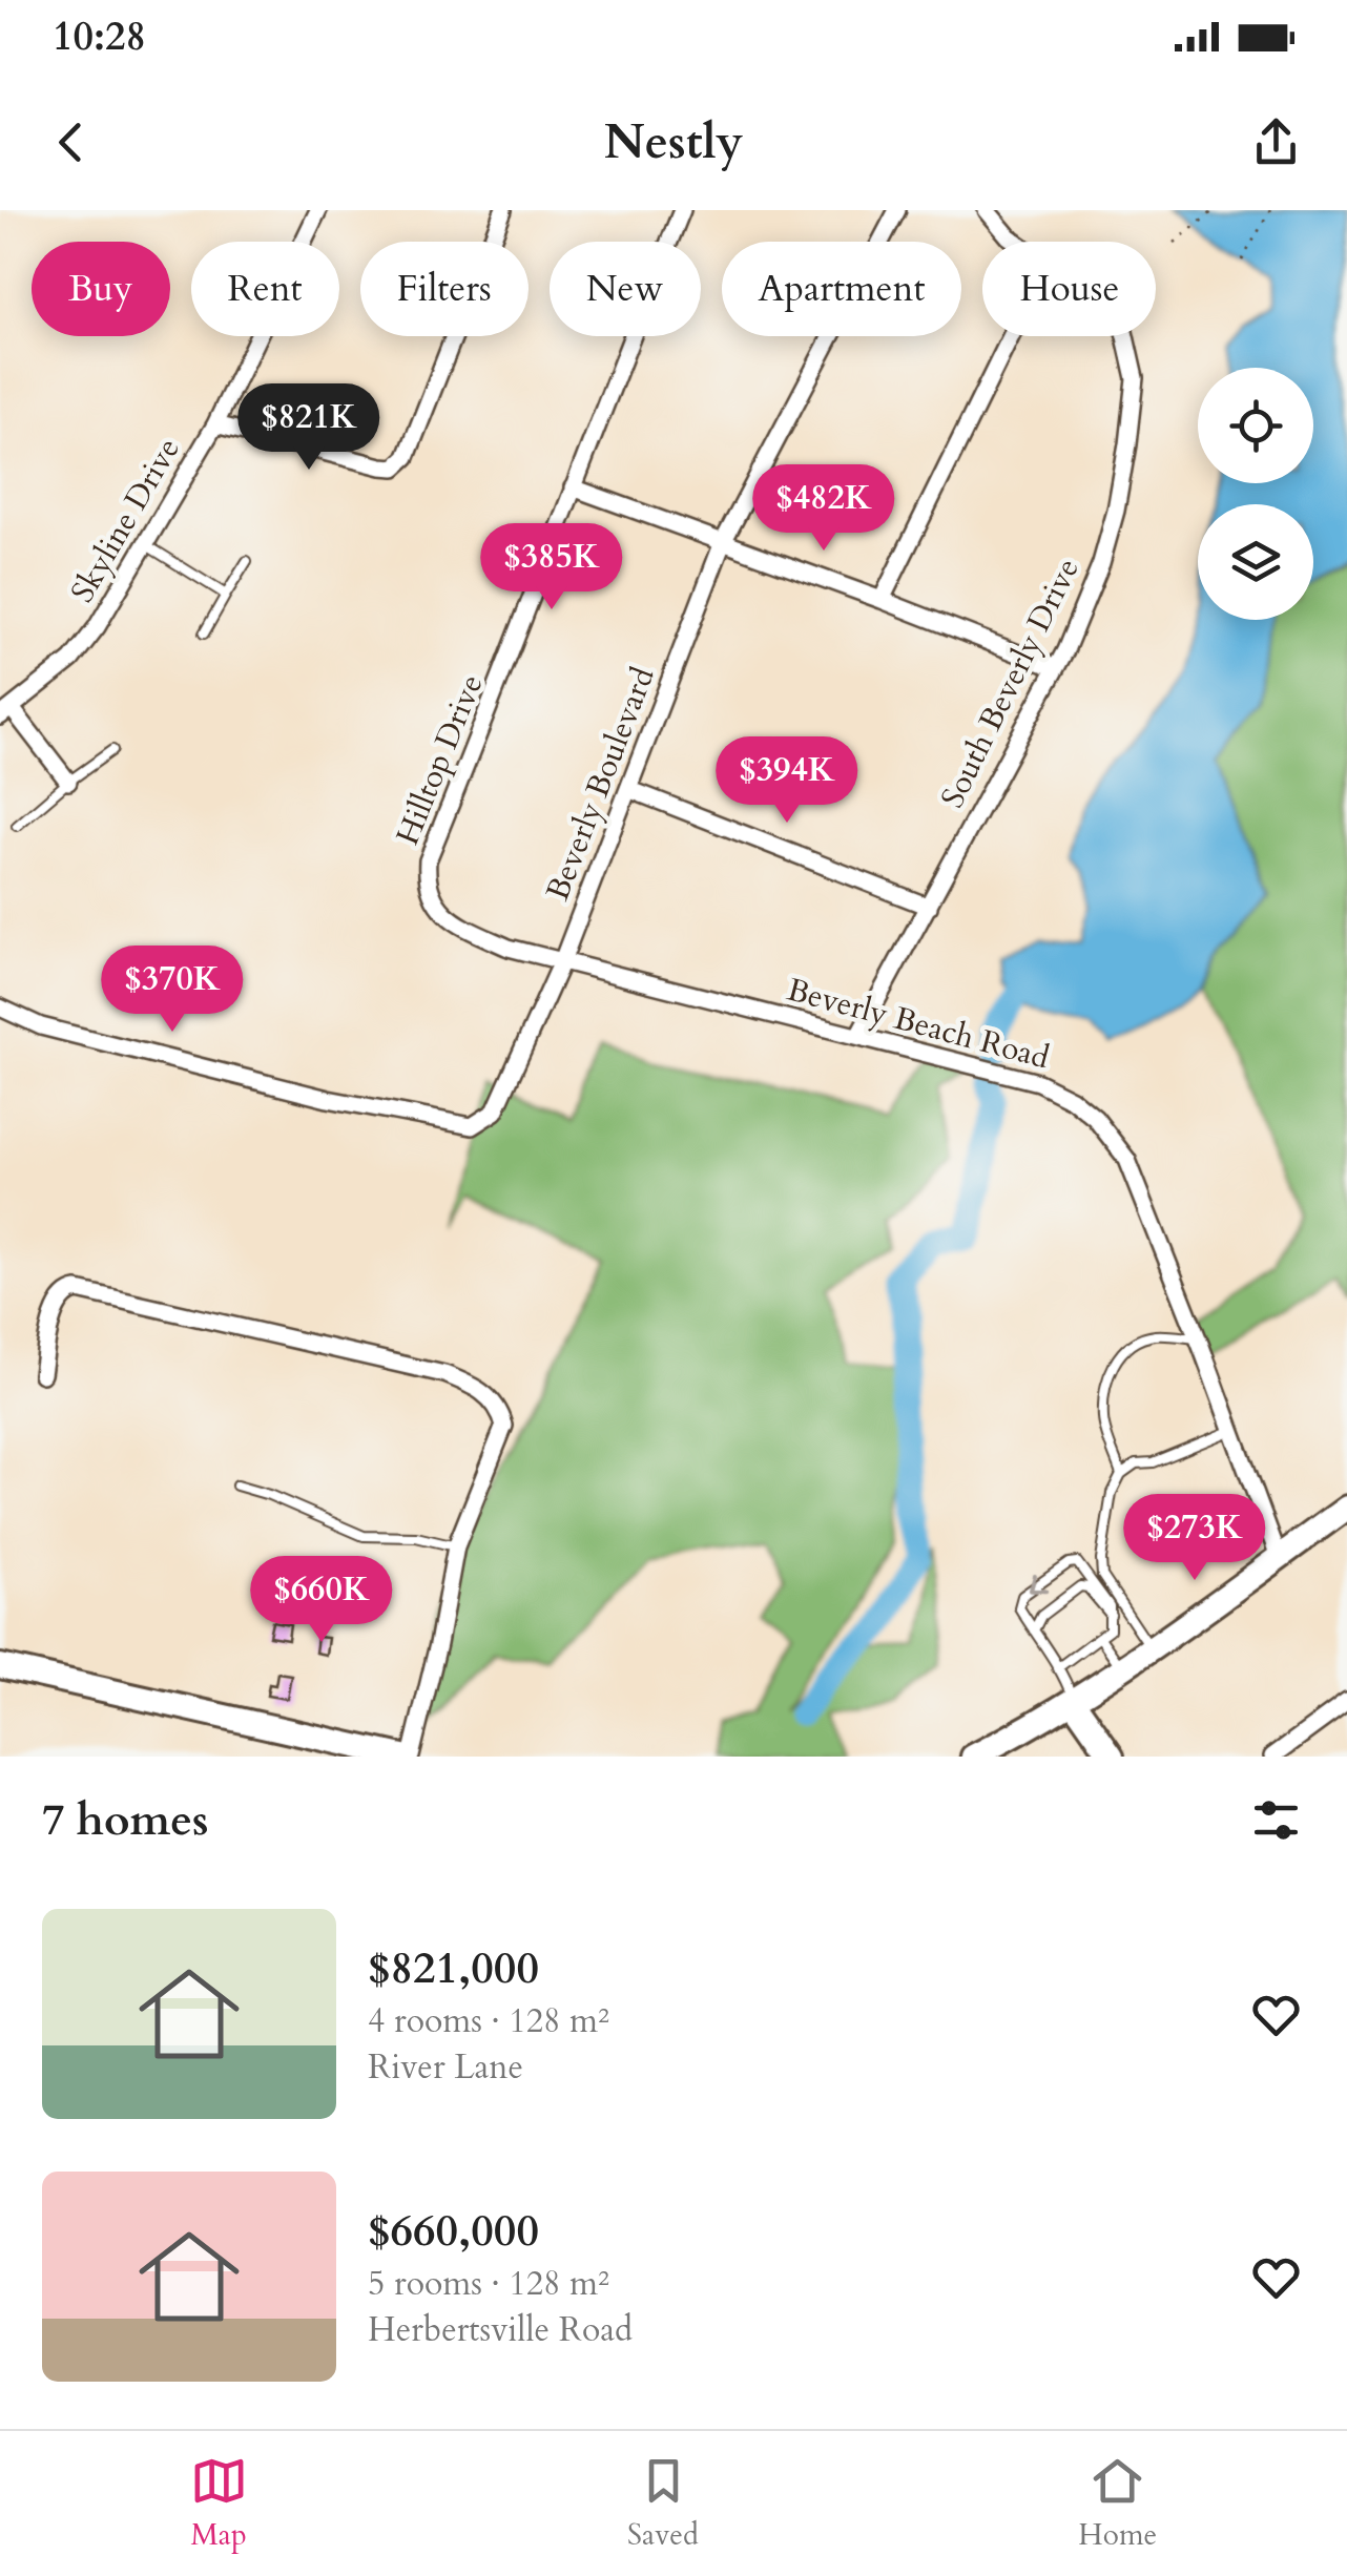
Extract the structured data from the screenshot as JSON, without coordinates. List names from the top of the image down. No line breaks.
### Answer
{"streets":{"street":["Skyline Drive","South Beverly Drive","Hilltop Drive","Beverly Boulevard","Beverly Beach Road"]},"crossings":[["South Beverly Drive","Beverly Beach Road"],["Hilltop Drive","Beverly Boulevard"],["Hilltop Drive","Beverly Beach Road"],["Beverly Boulevard","Beverly Beach Road"]],"page":{"status":"10:28","header":"Nestly","chip":["Buy","Rent","Filters","New","Apartment","House"],"price":["$821K","$482K","$385K","$394K","$370K","$273K","$660K"],"heading":"7 homes","list":[{"name":"$821,000","note":"4 rooms · 128 m² · River Lane"},{"name":"$660,000","note":"5 rooms · 128 m² · Herbertsville Road"}],"tabs":["Map","Saved","Home"]}}
